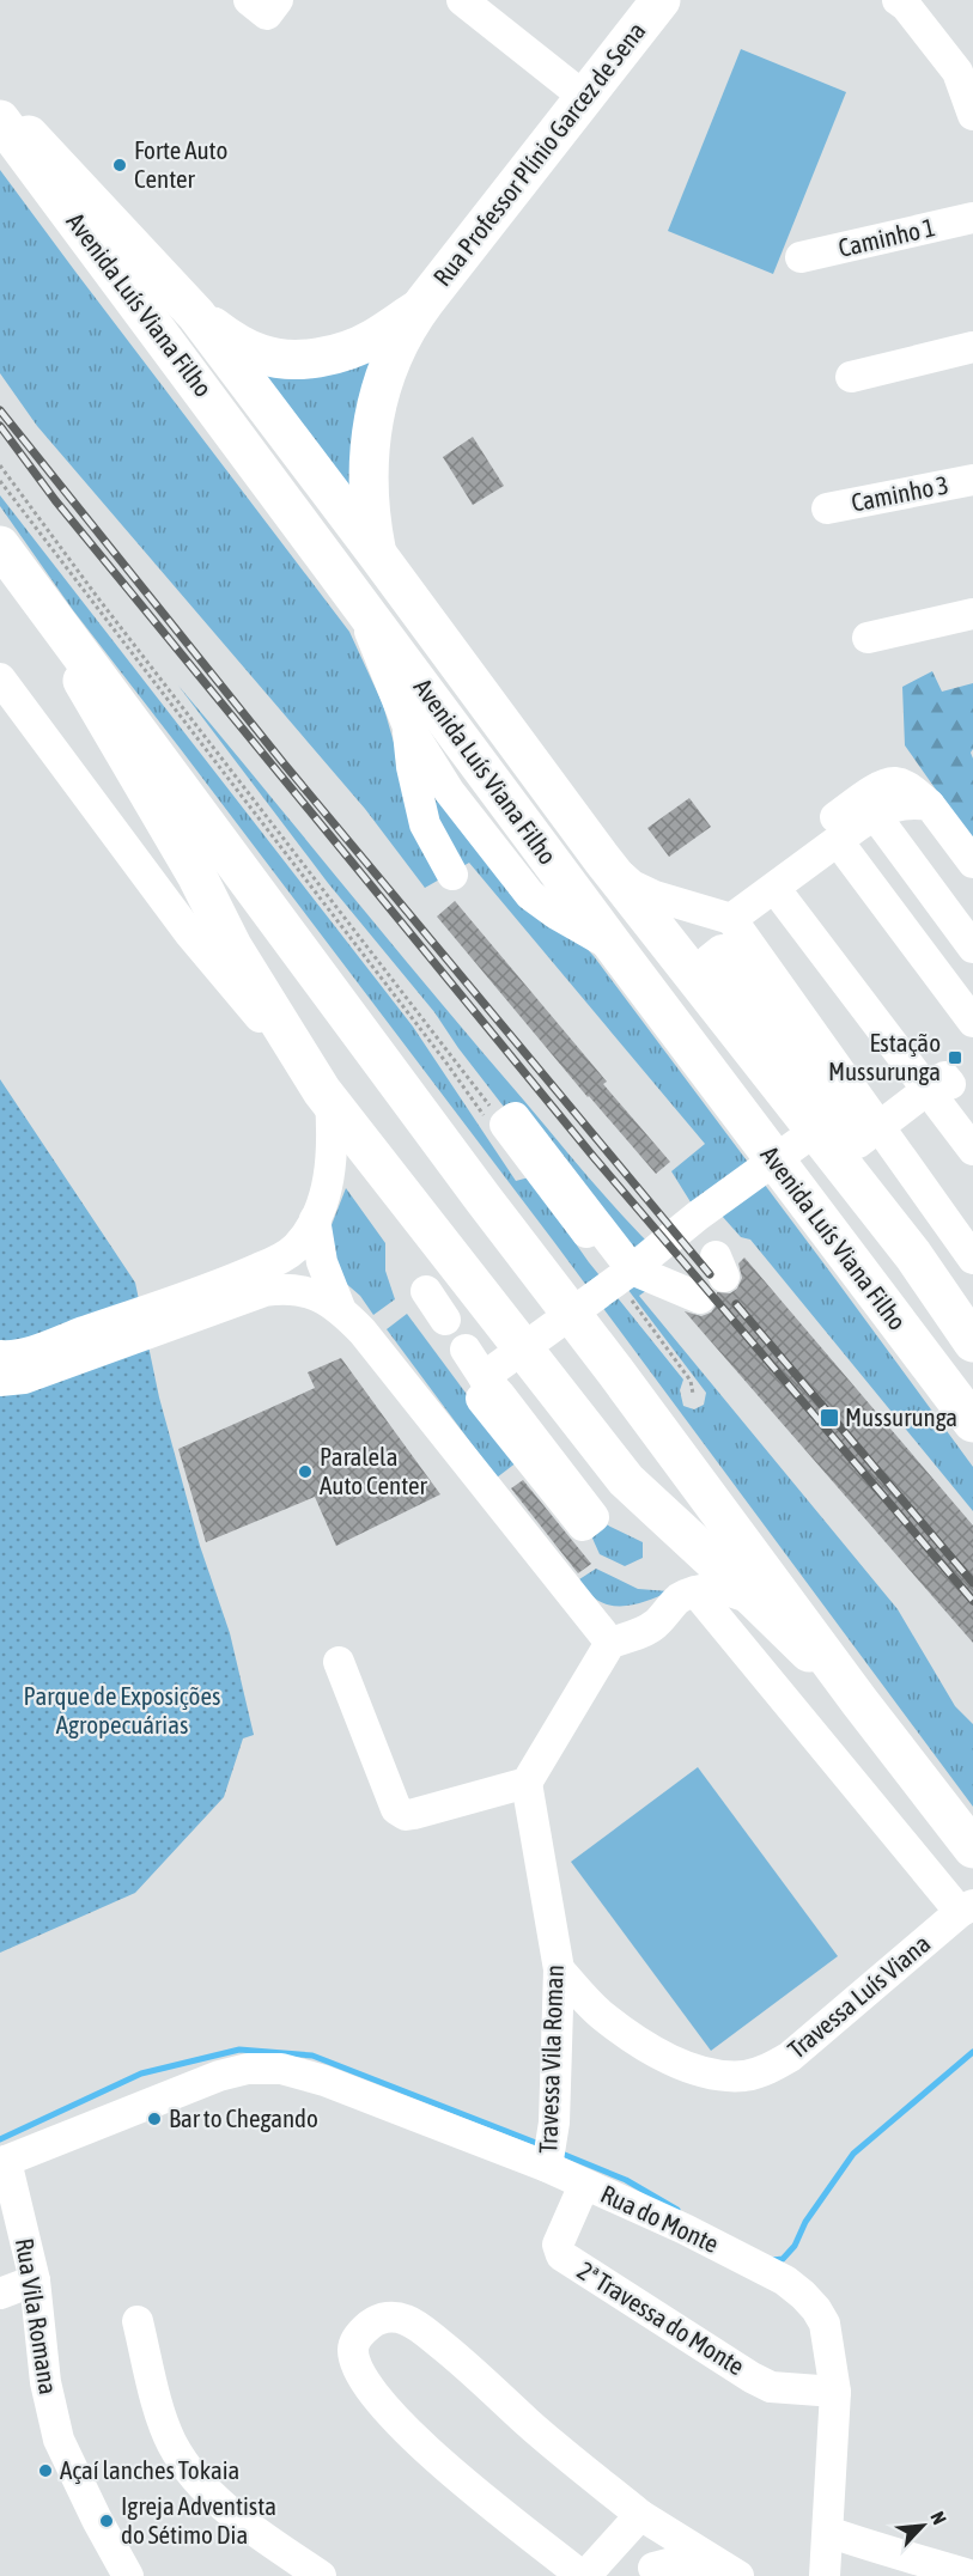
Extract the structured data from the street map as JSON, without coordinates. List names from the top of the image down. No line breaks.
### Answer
{"streets":{"main road":["Rua Professor Plínio Garcez de Sena","Avenida Luís Viana Filho"],"street":["Caminho 1","Caminho 3","Travessa Luís Viana","Travessa Vila Roman","Rua do Monte","Rua Vila Romana","2ª Travessa do Monte"]},"crossings":[["Rua Professor Plínio Garcez de Sena","Avenida Luís Viana Filho"],["Travessa Luís Viana","Travessa Vila Roman"],["Travessa Vila Roman","Rua do Monte"],["Rua do Monte","Rua Vila Romana"],["Rua do Monte","2ª Travessa do Monte"]],"parks":["Parque de Exposições Agropecuárias"],"places":{"other":["Forte Auto Center","Paralela Auto Center","Bar to Chegando","Açaí lanches Tokaia","Igreja Adventista do Sétimo Dia"],"transit":["Estação Mussurunga","Mussurunga"]},"north":"top right"}
